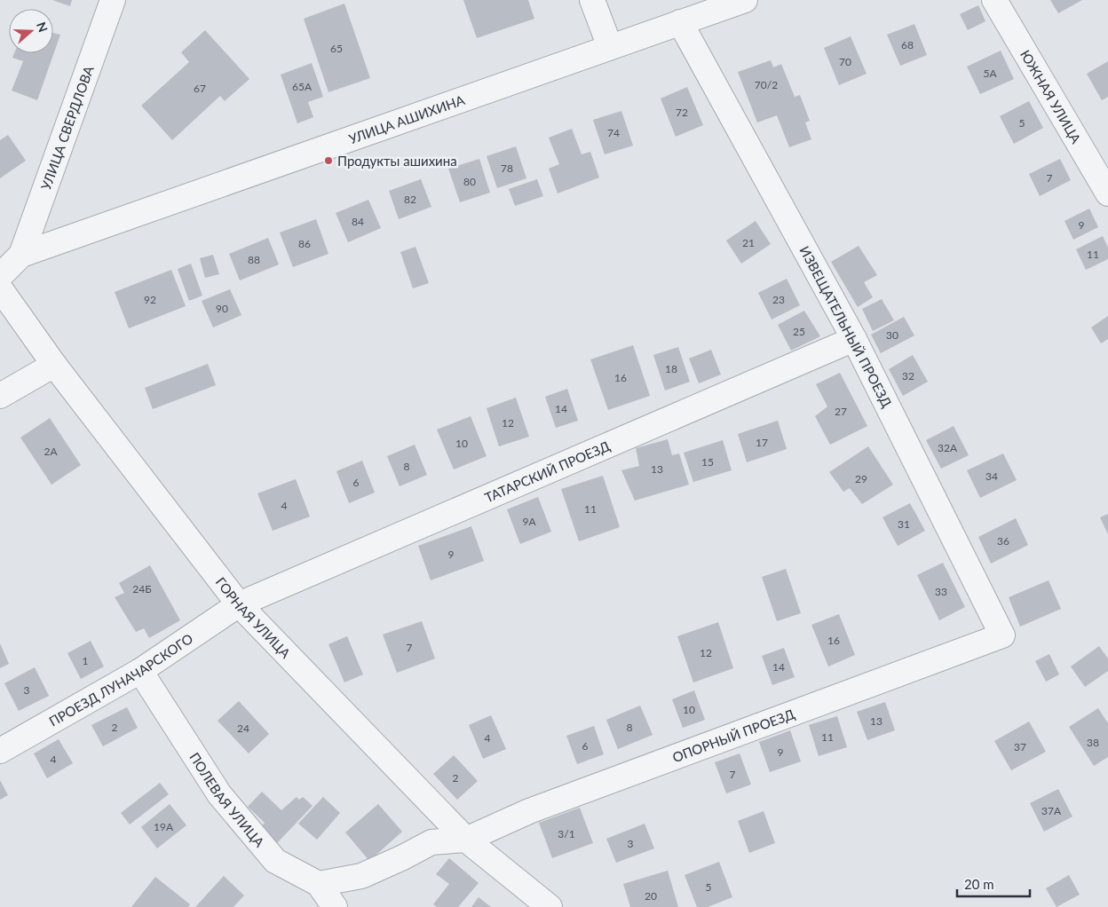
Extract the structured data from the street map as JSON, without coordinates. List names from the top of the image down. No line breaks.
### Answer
{"streets":{"street":["ЮЖНАЯ УЛИЦА","УЛИЦА АШИХИНА","УЛИЦА СВЕРДЛОВА","ИЗВЕЩАТЕЛЬНЫЙ ПРОЕЗД","ТАТАРСКИЙ ПРОЕЗД","ГОРНАЯ УЛИЦА","ПРОЕЗД ЛУНАЧАРСКОГО","ОПОРНЫЙ ПРОЕЗД","ПОЛЕВАЯ УЛИЦА"]},"crossings":[["УЛИЦА АШИХИНА","УЛИЦА СВЕРДЛОВА"],["УЛИЦА АШИХИНА","ИЗВЕЩАТЕЛЬНЫЙ ПРОЕЗД"],["ИЗВЕЩАТЕЛЬНЫЙ ПРОЕЗД","ТАТАРСКИЙ ПРОЕЗД"],["ИЗВЕЩАТЕЛЬНЫЙ ПРОЕЗД","ОПОРНЫЙ ПРОЕЗД"],["ТАТАРСКИЙ ПРОЕЗД","ГОРНАЯ УЛИЦА"],["ТАТАРСКИЙ ПРОЕЗД","ПРОЕЗД ЛУНАЧАРСКОГО"],["ГОРНАЯ УЛИЦА","ПРОЕЗД ЛУНАЧАРСКОГО"],["ГОРНАЯ УЛИЦА","ОПОРНЫЙ ПРОЕЗД"],["ПРОЕЗД ЛУНАЧАРСКОГО","ПОЛЕВАЯ УЛИЦА"]],"places":["Продукты ашихина"],"house_numbers":["68","65","70","5А","70/2","65А","67","72","5","74","78","7","80","82","84","9","21","86","11","88","92","23","90","25","30","18","32","16","14","27","12","17","10","32А","2А","15","8","13","34","29","6","4","11","9А","31","36","9","24Б","33","16","7","12","1","14","3","10","13","2","8","24","11","4","38","6","37","9","4","7","2","37А","19А","3/1","3","5","20"],"scale_bar":"20 m","north":"right"}
